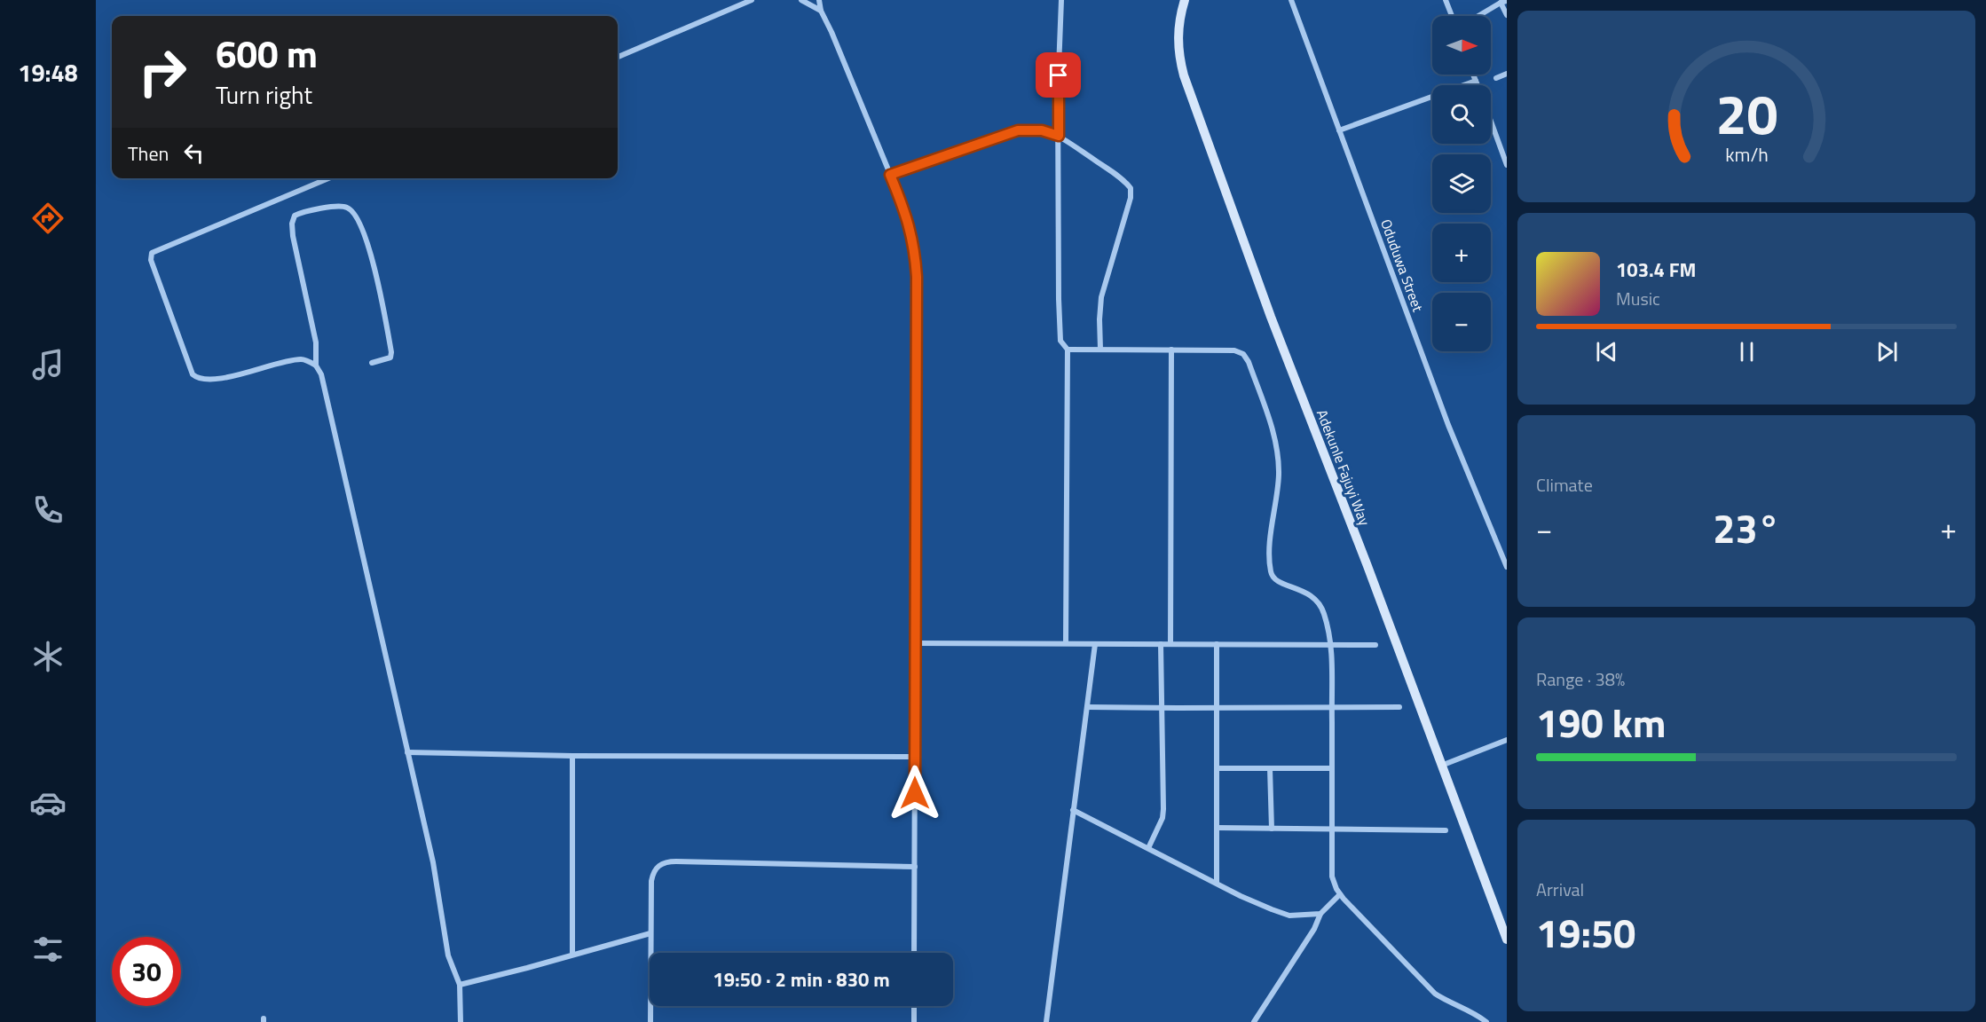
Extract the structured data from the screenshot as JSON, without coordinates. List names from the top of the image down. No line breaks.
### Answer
{"streets":{"street":["Oduduwa Street","Adekunle Fajuyi Way"]},"north":"right","page":{"tabs":"19:48","map_buttons":["+","−"],"turn":["600 m","Turn right"],"then":"Then","song":["103.4 FM","Music"],"tile":["Climate",["Range · 38%","190 km"],["Arrival","19:50"]],"heat":["−","23°","+"],"limit":"30","trip":"19:50 · 2 min · 830 m","gauge":["20","km/h"]}}
